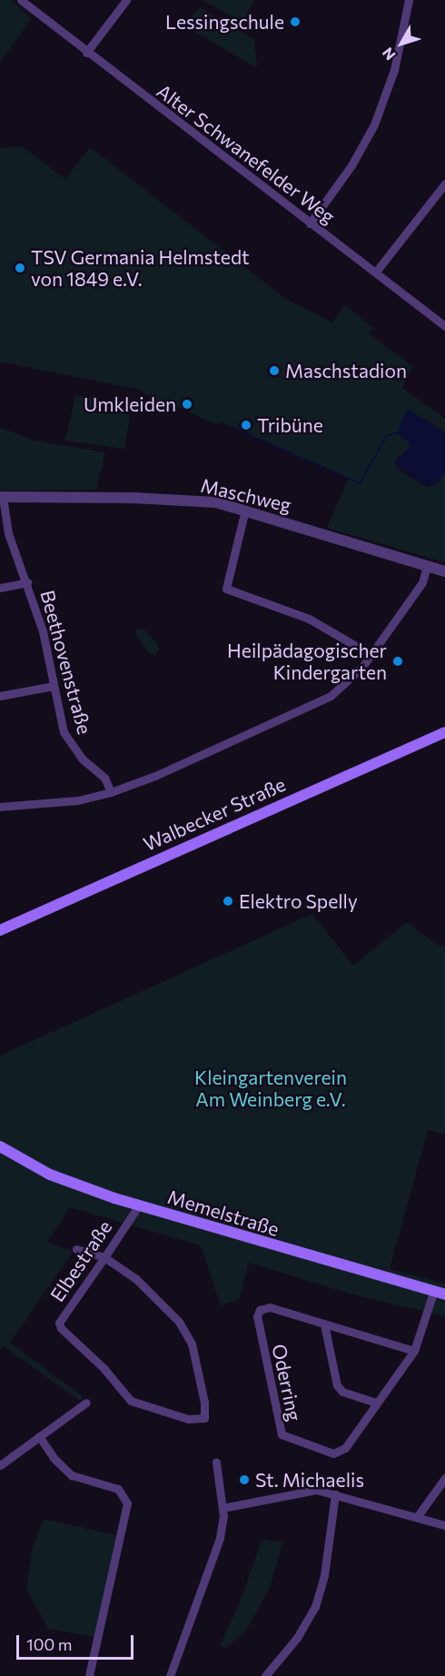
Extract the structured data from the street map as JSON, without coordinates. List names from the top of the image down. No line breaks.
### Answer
{"streets":{"main road":["Walbecker Straße","Memelstraße"],"street":["Alter Schwanefelder Weg","Maschweg","Beethovenstraße","Elbestraße","Oderring"]},"crossings":[["Maschweg","Beethovenstraße"],["Memelstraße","Elbestraße"],["Memelstraße","Oderring"]],"parks":["Kleingartenverein Am Weinberg e.V."],"places":["Lessingschule","TSV Germania Helmstedt von 1849 e.V.","Maschstadion","Umkleiden","Tribüne","Heilpädagogischer Kindergarten","Elektro Spelly","St. Michaelis"],"scale_bar":"100 m","north":"bottom left"}
